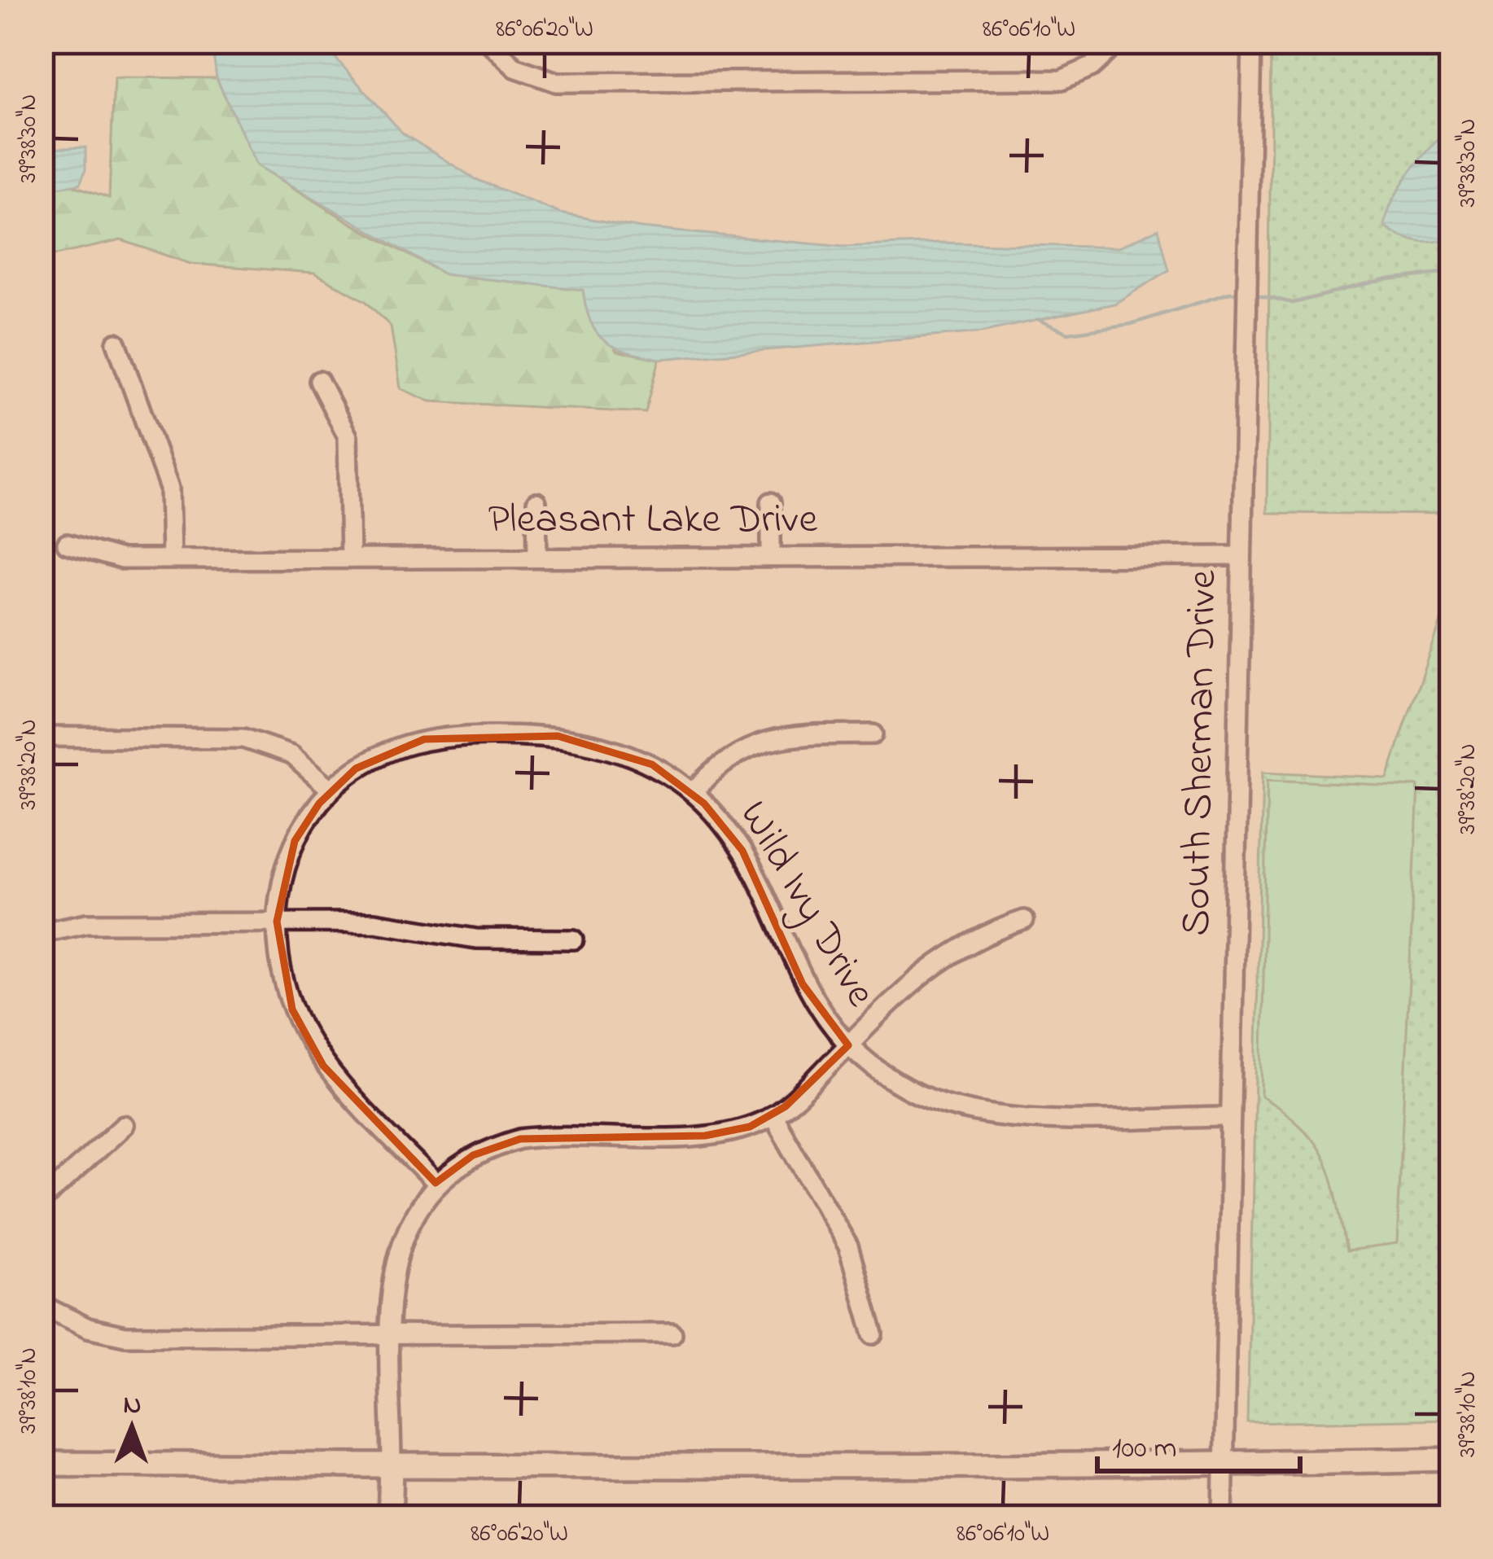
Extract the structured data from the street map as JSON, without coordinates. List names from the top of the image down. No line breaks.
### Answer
{"streets":{"street":["Pleasant Lake Drive","South Sherman Drive","Wild Ivy Drive"]},"crossings":[["Pleasant Lake Drive","South Sherman Drive"],["South Sherman Drive","Wild Ivy Drive"]],"scale_bar":"100 m","north":"top","coordinates":["86°06'20\"W","86°06'10\"W","39°38'30\"N","39°38'20\"N","39°38'10\"N"]}
